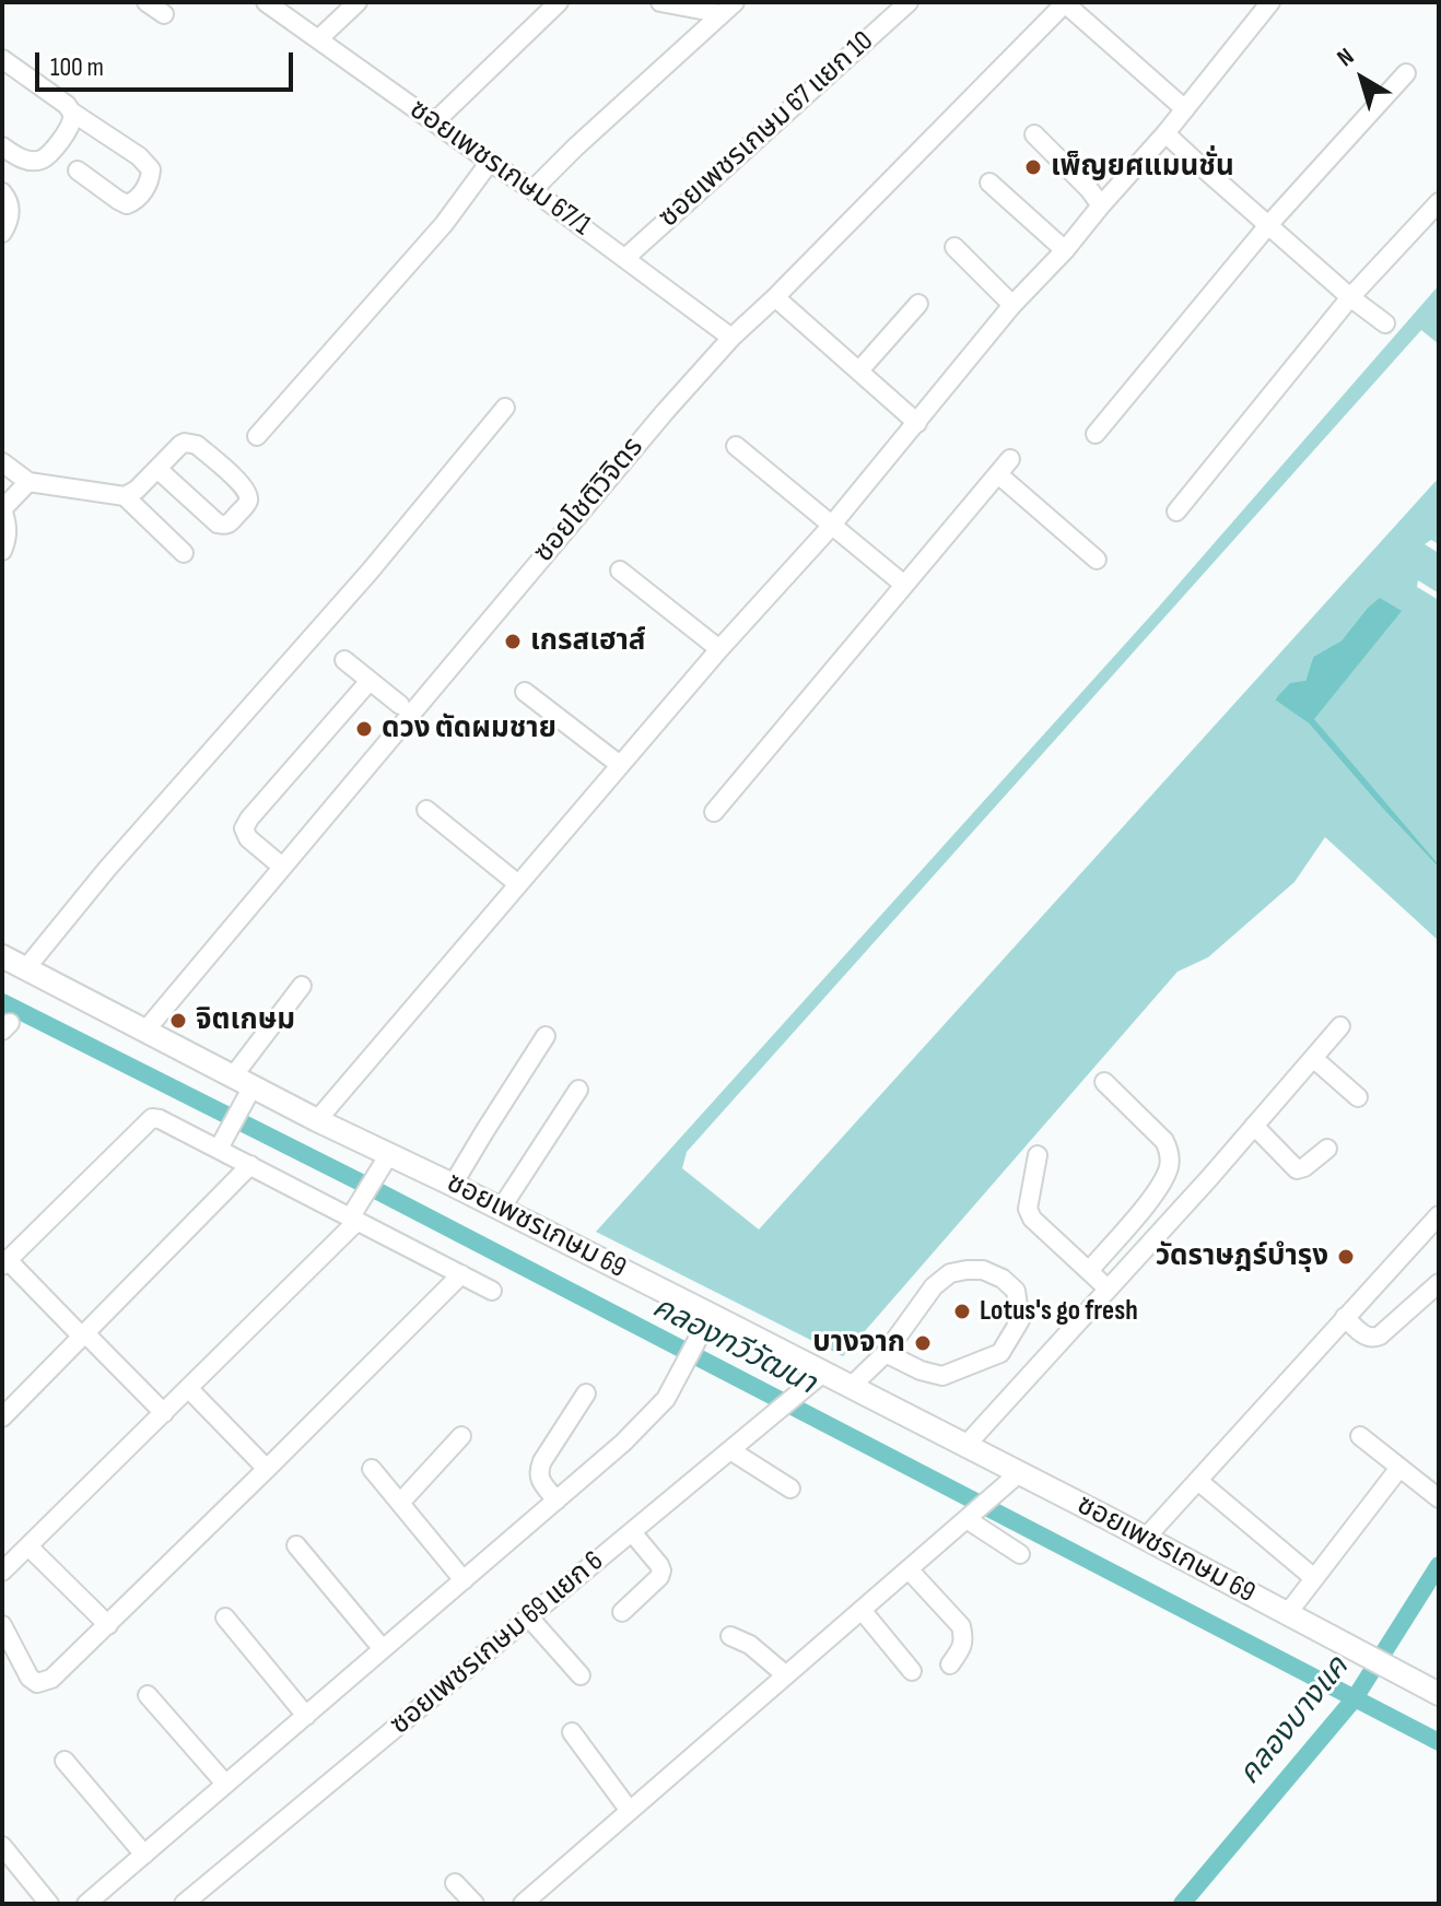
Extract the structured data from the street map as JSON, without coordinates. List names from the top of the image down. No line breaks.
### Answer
{"streets":{"main road":["ซอยเพชรเกษม 69"],"street":["ซอยเพชรเกษม 67 แยก 10","ซอยเพชรเกษม 67/1","ซอยโชติวิจิตร","ซอยเพชรเกษม 69 แยก 6"]},"crossings":[["ซอยเพชรเกษม 67 แยก 10","ซอยเพชรเกษม 67/1"],["ซอยเพชรเกษม 67/1","ซอยโชติวิจิตร"],["ซอยโชติวิจิตร","ซอยเพชรเกษม 69"],["ซอยเพชรเกษม 69","ซอยเพชรเกษม 69 แยก 6"]],"water":["คลองทวีวัฒนา","คลองบางแค"],"places":["เพ็ญยศแมนชั่น","เกรสเฮาส์","ดวง ตัดผมชาย","จิตเกษม","วัดราษฎร์บำรุง","Lotus's go fresh","บางจาก"],"scale_bar":"100 m","north":"top left"}
